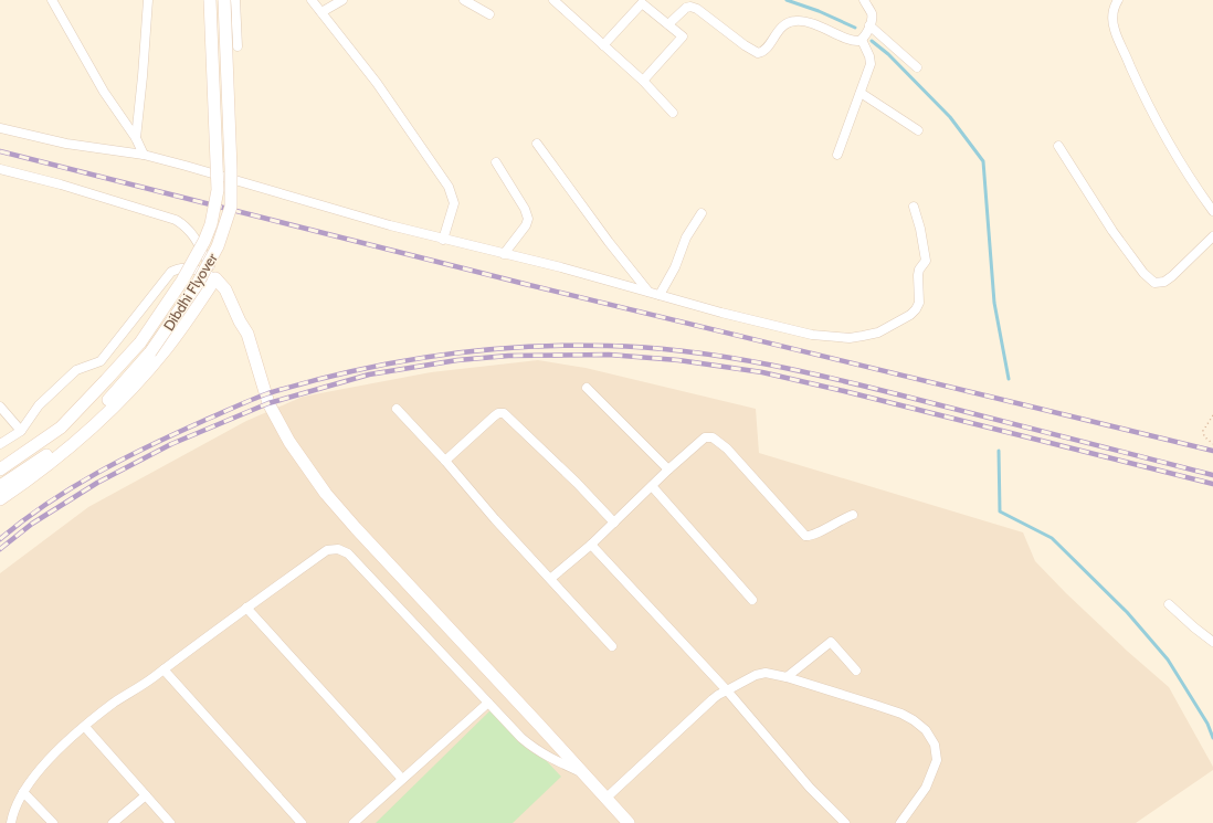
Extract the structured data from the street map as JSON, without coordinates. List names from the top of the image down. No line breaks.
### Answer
{"streets":{"main road":["Dibdhi Flyover"]}}
